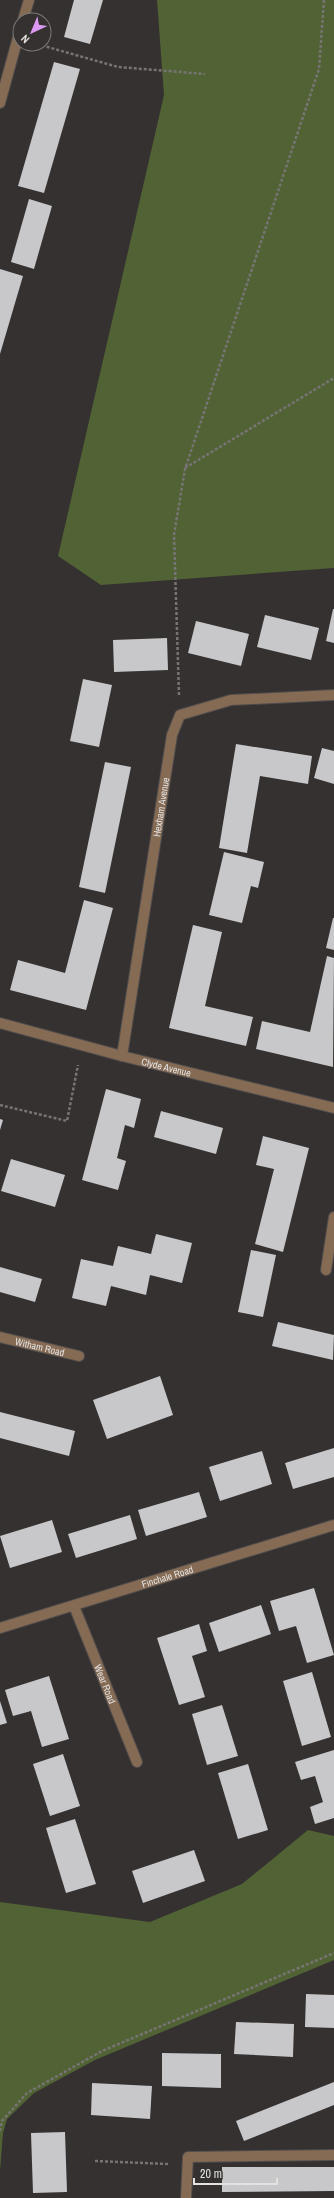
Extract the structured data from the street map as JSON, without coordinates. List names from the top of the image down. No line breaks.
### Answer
{"streets":{"street":["Hexham Avenue","Clyde Avenue","Witham Road","Finchale Road","Wear Road"]},"crossings":[["Hexham Avenue","Clyde Avenue"],["Finchale Road","Wear Road"]],"scale_bar":"20 m","north":"bottom left"}
